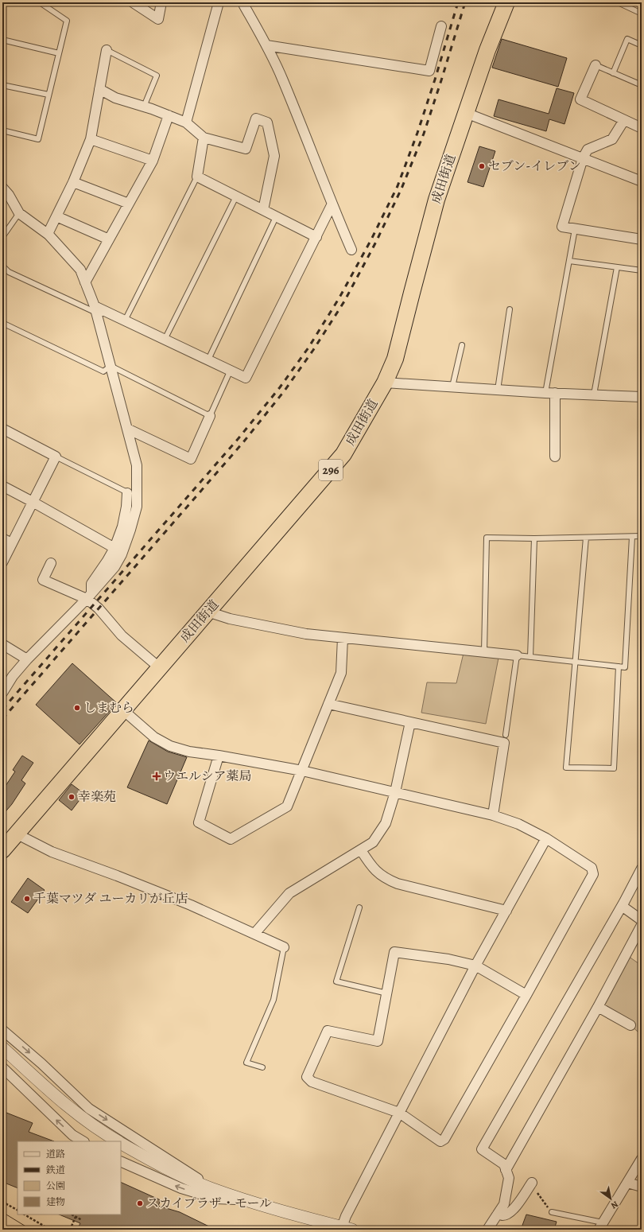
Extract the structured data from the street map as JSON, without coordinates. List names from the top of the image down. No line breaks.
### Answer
{"streets":{"highway":["成田街道","296"]},"places":{"other":["セブン-イレブン","しまむら","幸楽苑","千葉マツダ ユーカリが丘店","スカイプラザ・モール"],"health":["ウエルシア薬局"]},"legend":["道路","鉄道","公園","建物"],"north":"bottom right"}
